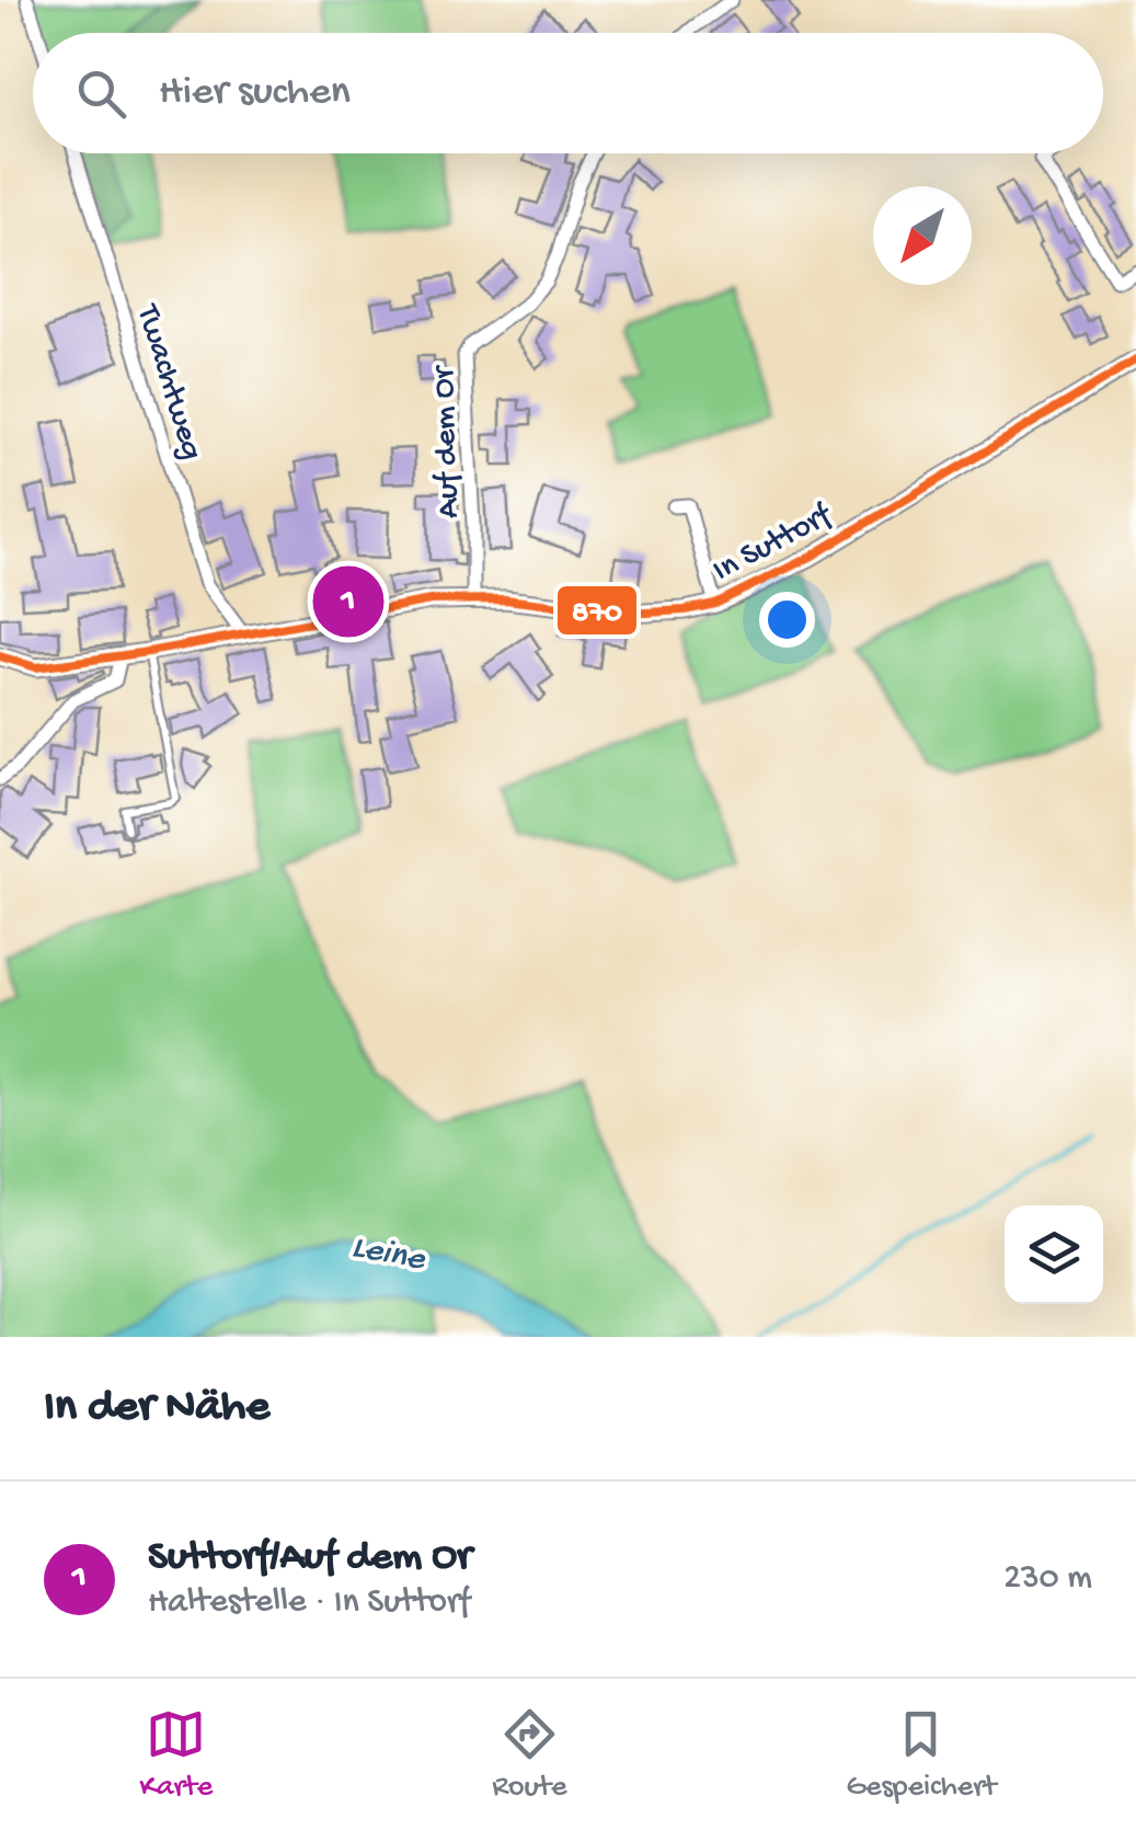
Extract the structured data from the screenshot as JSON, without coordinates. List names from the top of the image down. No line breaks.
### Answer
{"streets":{"main road":["In Suttorf"],"street":["Twachtweg","Auf dem Or"]},"crossings":[["Twachtweg","In Suttorf"],["Auf dem Or","In Suttorf"]],"water":["Leine"],"lines":["transit line 870"],"north":"bottom left","page":{"search":"Hier suchen","pins":"1","heading":"In der Nähe","list":[{"mark":"1","name":"Suttorf/Auf dem Or","note":"Haltestelle · In Suttorf","value":"230 m"}],"nav":["Karte","Route","Gespeichert"]}}
